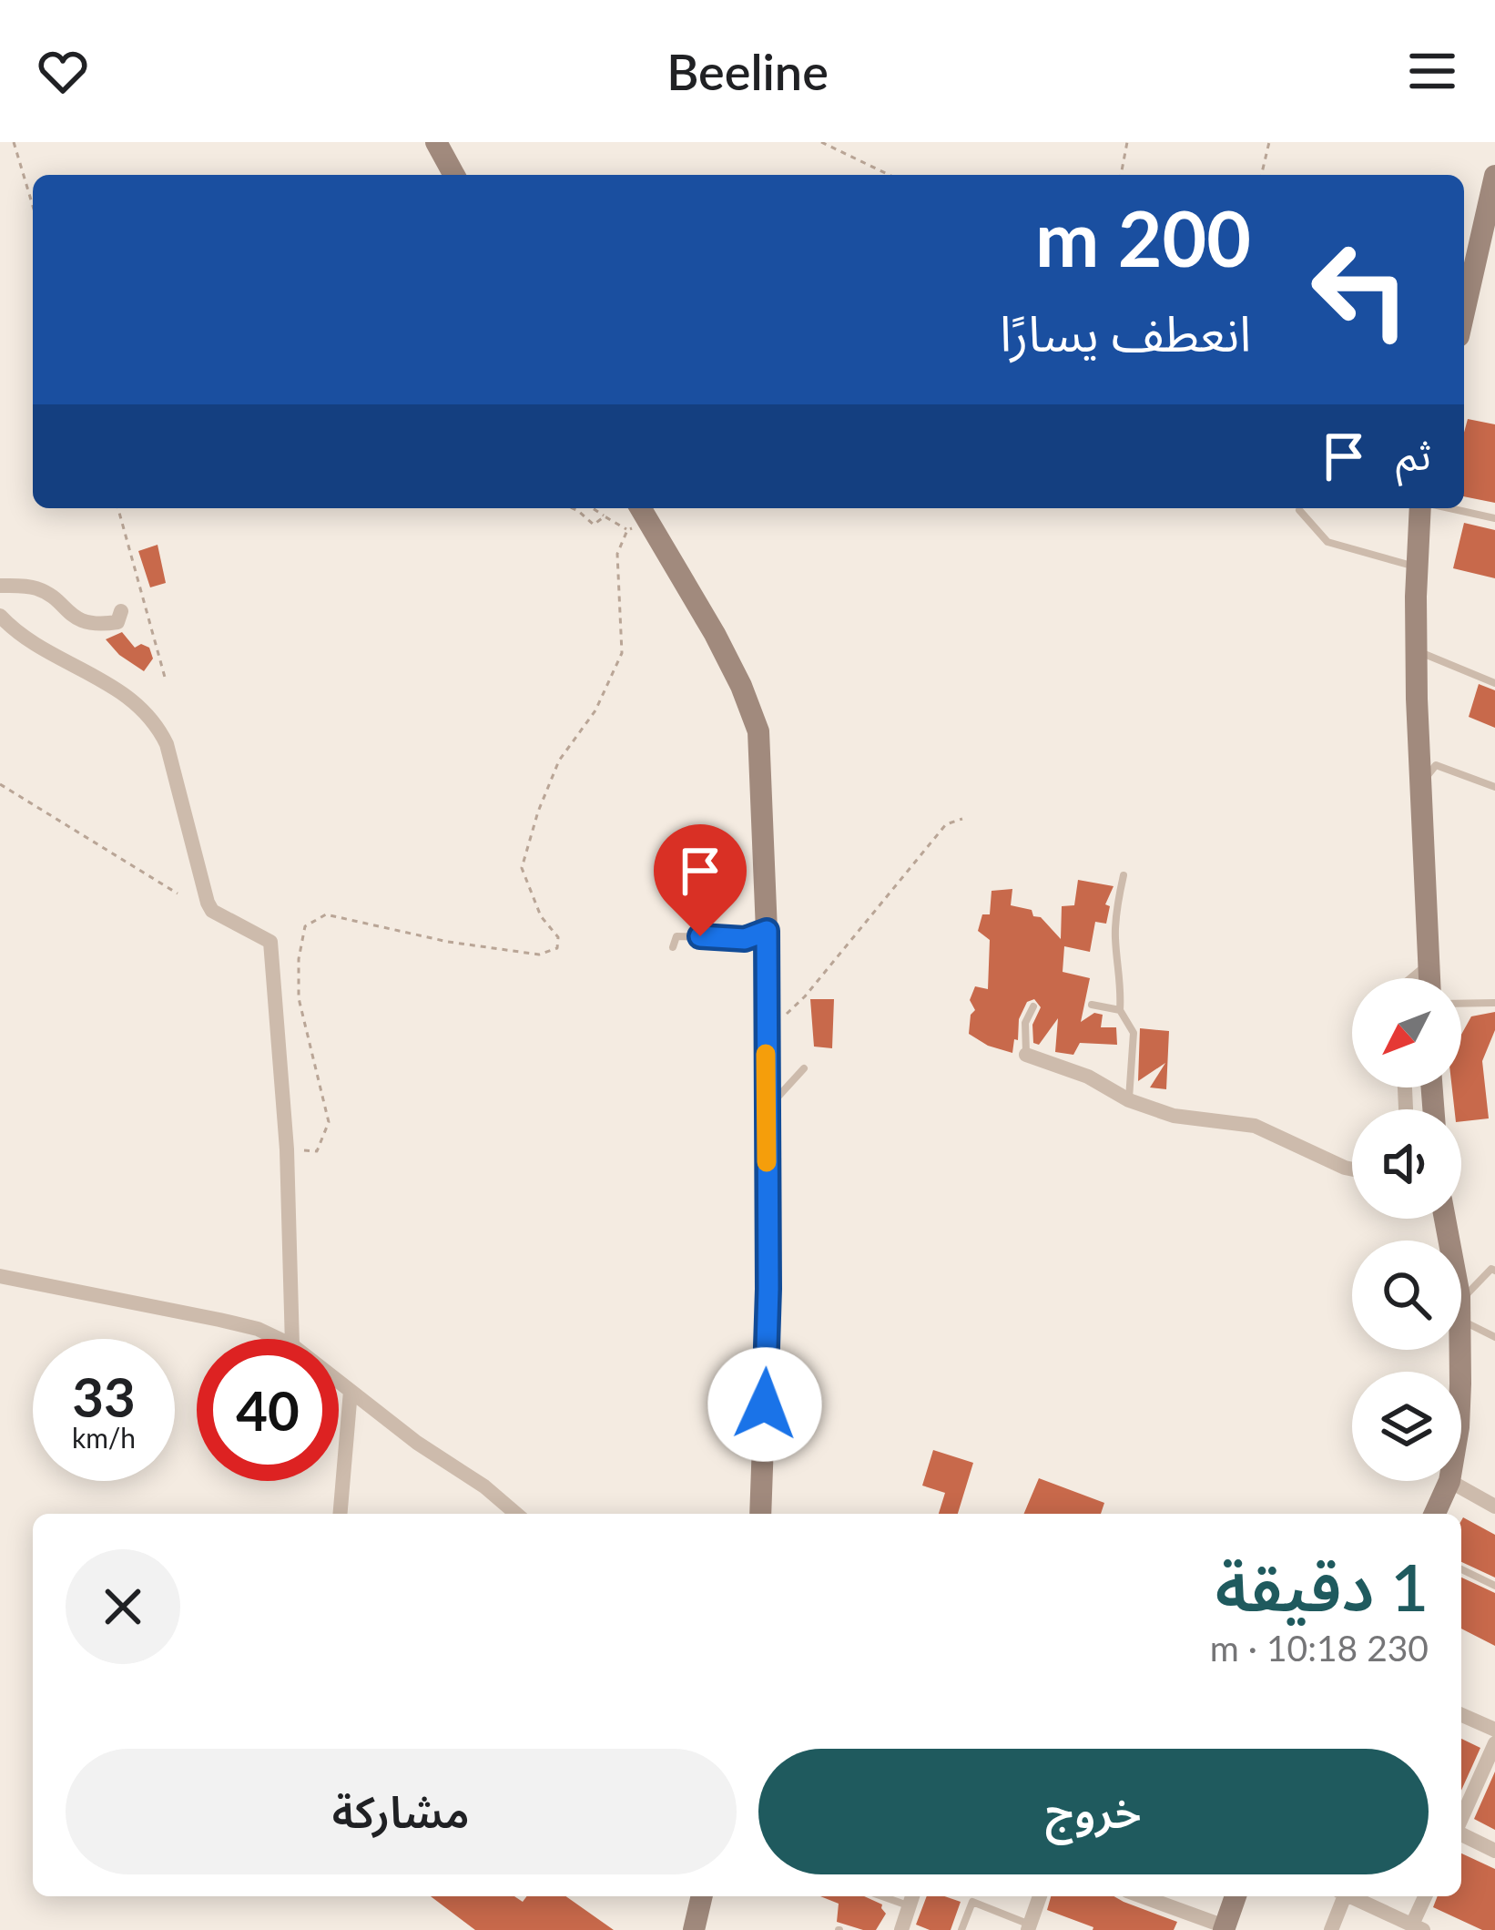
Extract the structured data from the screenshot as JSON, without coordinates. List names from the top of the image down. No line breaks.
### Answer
{"north":"bottom left","page":{"header":"Beeline","turn":["200 m","انعطف يسارًا"],"then":"ثم","speed":"33 km/h","limit":"40","heading":["1 دقيقة","230 m · 10:18"],"buttons":["خروج","مشاركة"]}}
